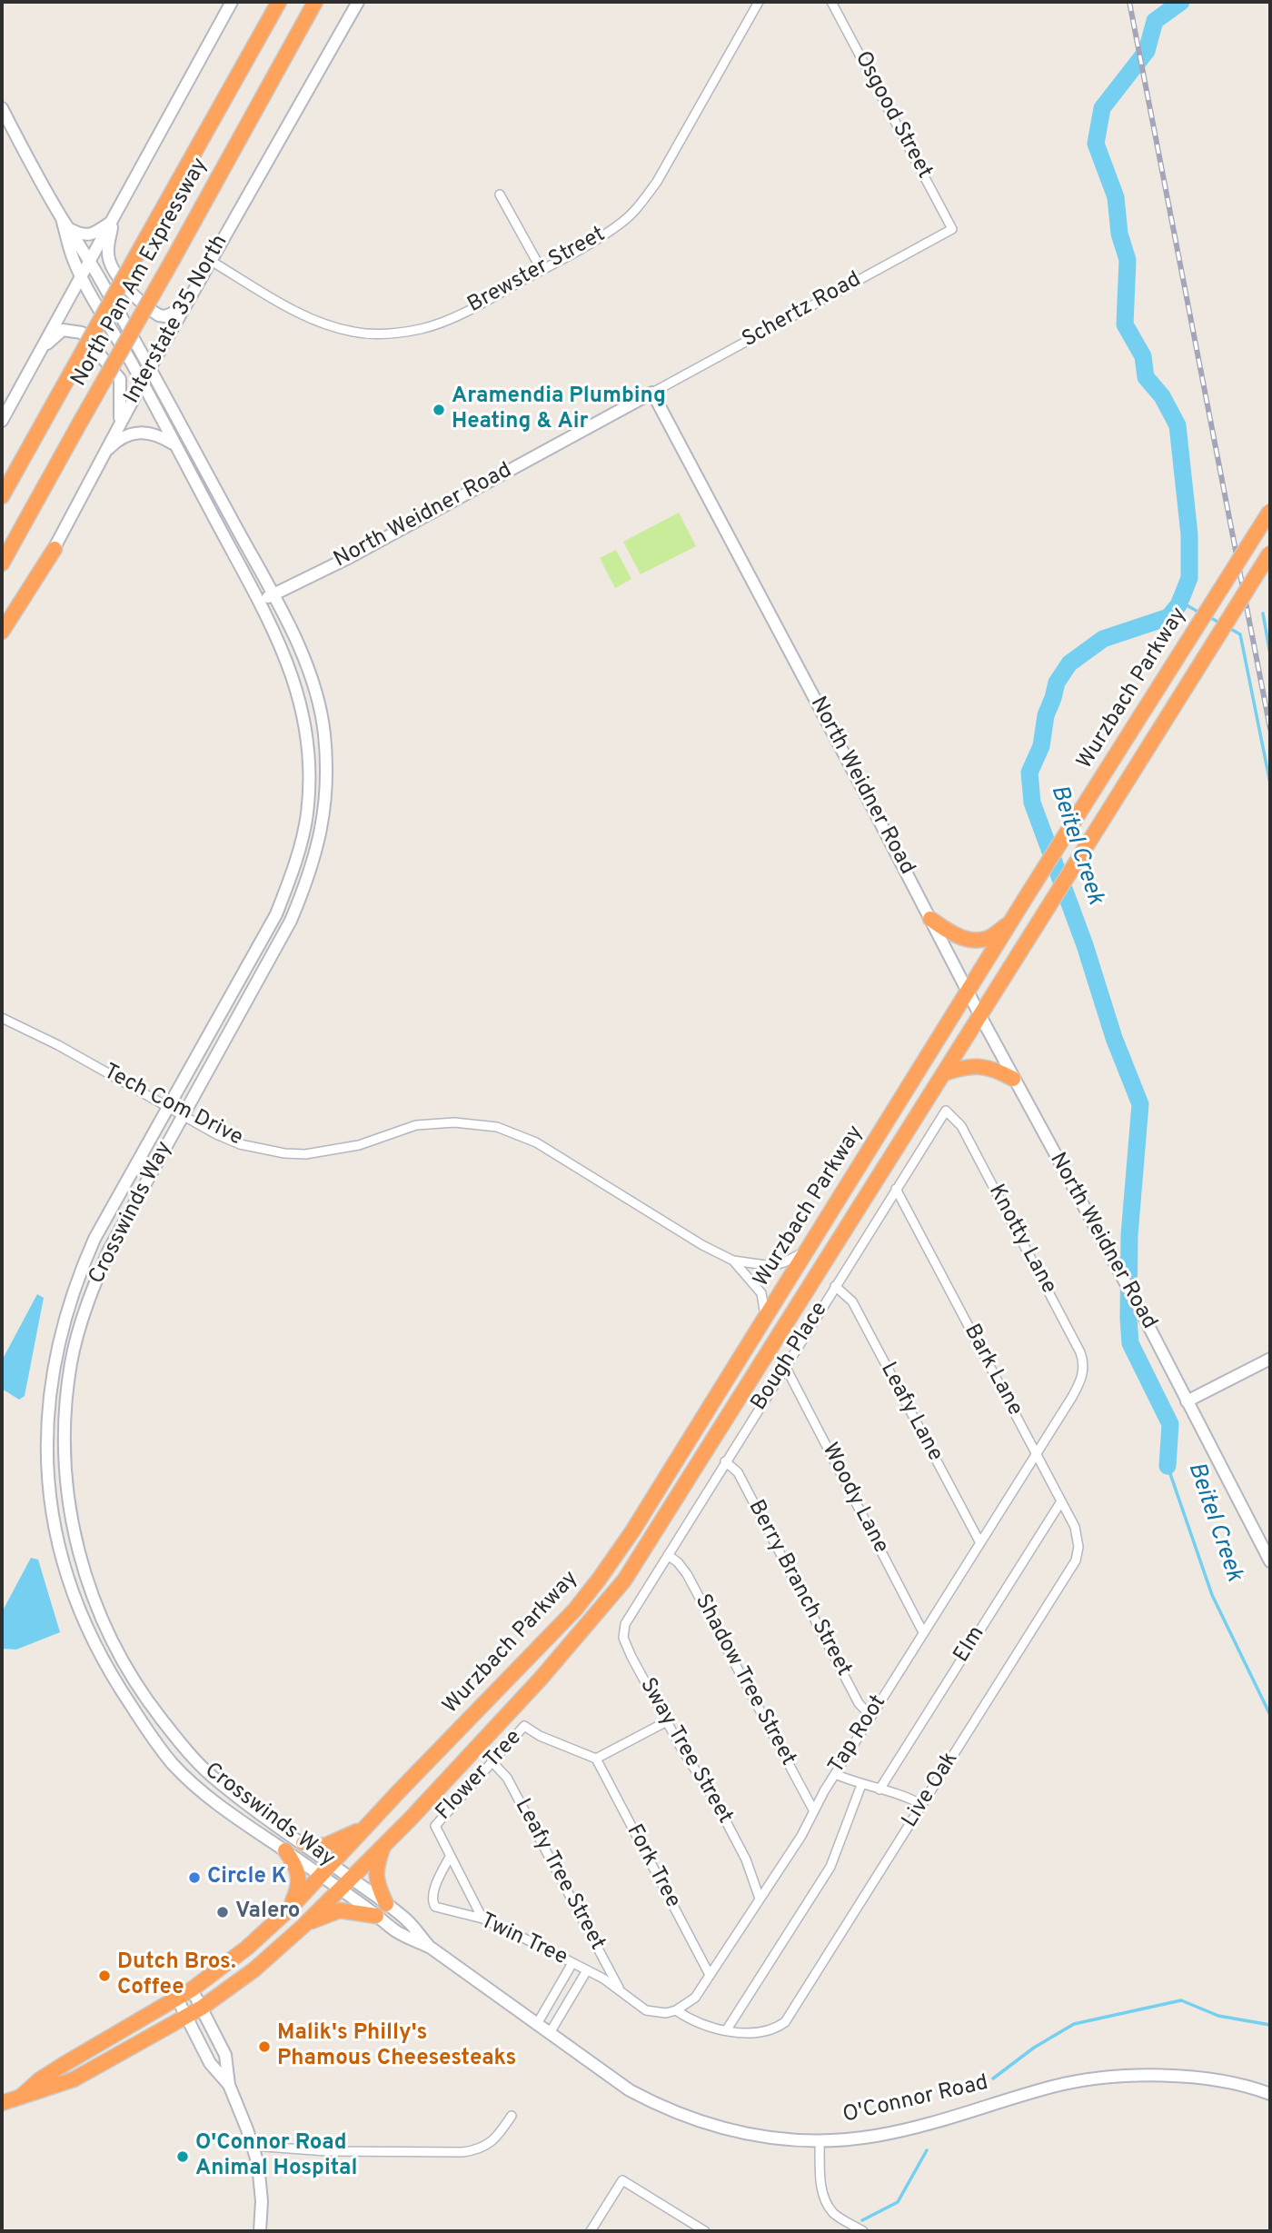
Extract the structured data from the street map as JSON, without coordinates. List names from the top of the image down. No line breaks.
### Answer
{"streets":{"highway":["North Pan Am Expressway","Wurzbach Parkway"],"main road":["Interstate 35 North","North Weidner Road","Crosswinds Way","O'Connor Road"],"street":["Osgood Street","Brewster Street","Schertz Road","Tech Com Drive","Knotty Lane","Bough Place","Bark Lane","Leafy Lane","Woody Lane","Berry Branch Street","Elm","Shadow Tree Street","Tap Root","Sway Tree Street","Flower Tree","Live Oak","Fork Tree","Leafy Tree Street","Twin Tree"]},"crossings":[["Osgood Street","Schertz Road"],["Brewster Street","Interstate 35 North"],["Schertz Road","North Weidner Road"],["North Weidner Road","Wurzbach Parkway"],["North Weidner Road","Crosswinds Way"],["Wurzbach Parkway","Tech Com Drive"],["Wurzbach Parkway","Crosswinds Way"],["Wurzbach Parkway","O'Connor Road"],["Tech Com Drive","Crosswinds Way"],["Crosswinds Way","O'Connor Road"],["Knotty Lane","Bough Place"],["Knotty Lane","Tap Root"],["Bough Place","Bark Lane"],["Bough Place","Leafy Lane"],["Bough Place","Woody Lane"],["Bough Place","Berry Branch Street"],["Bough Place","Shadow Tree Street"],["Bough Place","Sway Tree Street"],["Bark Lane","Elm"],["Bark Lane","Tap Root"],["Bark Lane","Live Oak"],["Leafy Lane","Tap Root"],["Woody Lane","Tap Root"],["Berry Branch Street","Tap Root"],["Shadow Tree Street","Tap Root"],["Tap Root","Sway Tree Street"],["Tap Root","Fork Tree"],["Tap Root","Twin Tree"],["Flower Tree","Fork Tree"],["Flower Tree","Leafy Tree Street"],["Flower Tree","Twin Tree"],["Leafy Tree Street","Twin Tree"]],"water":["Beitel Creek"],"places":["Aramendia Plumbing Heating & Air","Circle K","Valero","Dutch Bros. Coffee","Malik's Philly's Phamous Cheesesteaks","O'Connor Road Animal Hospital"]}
